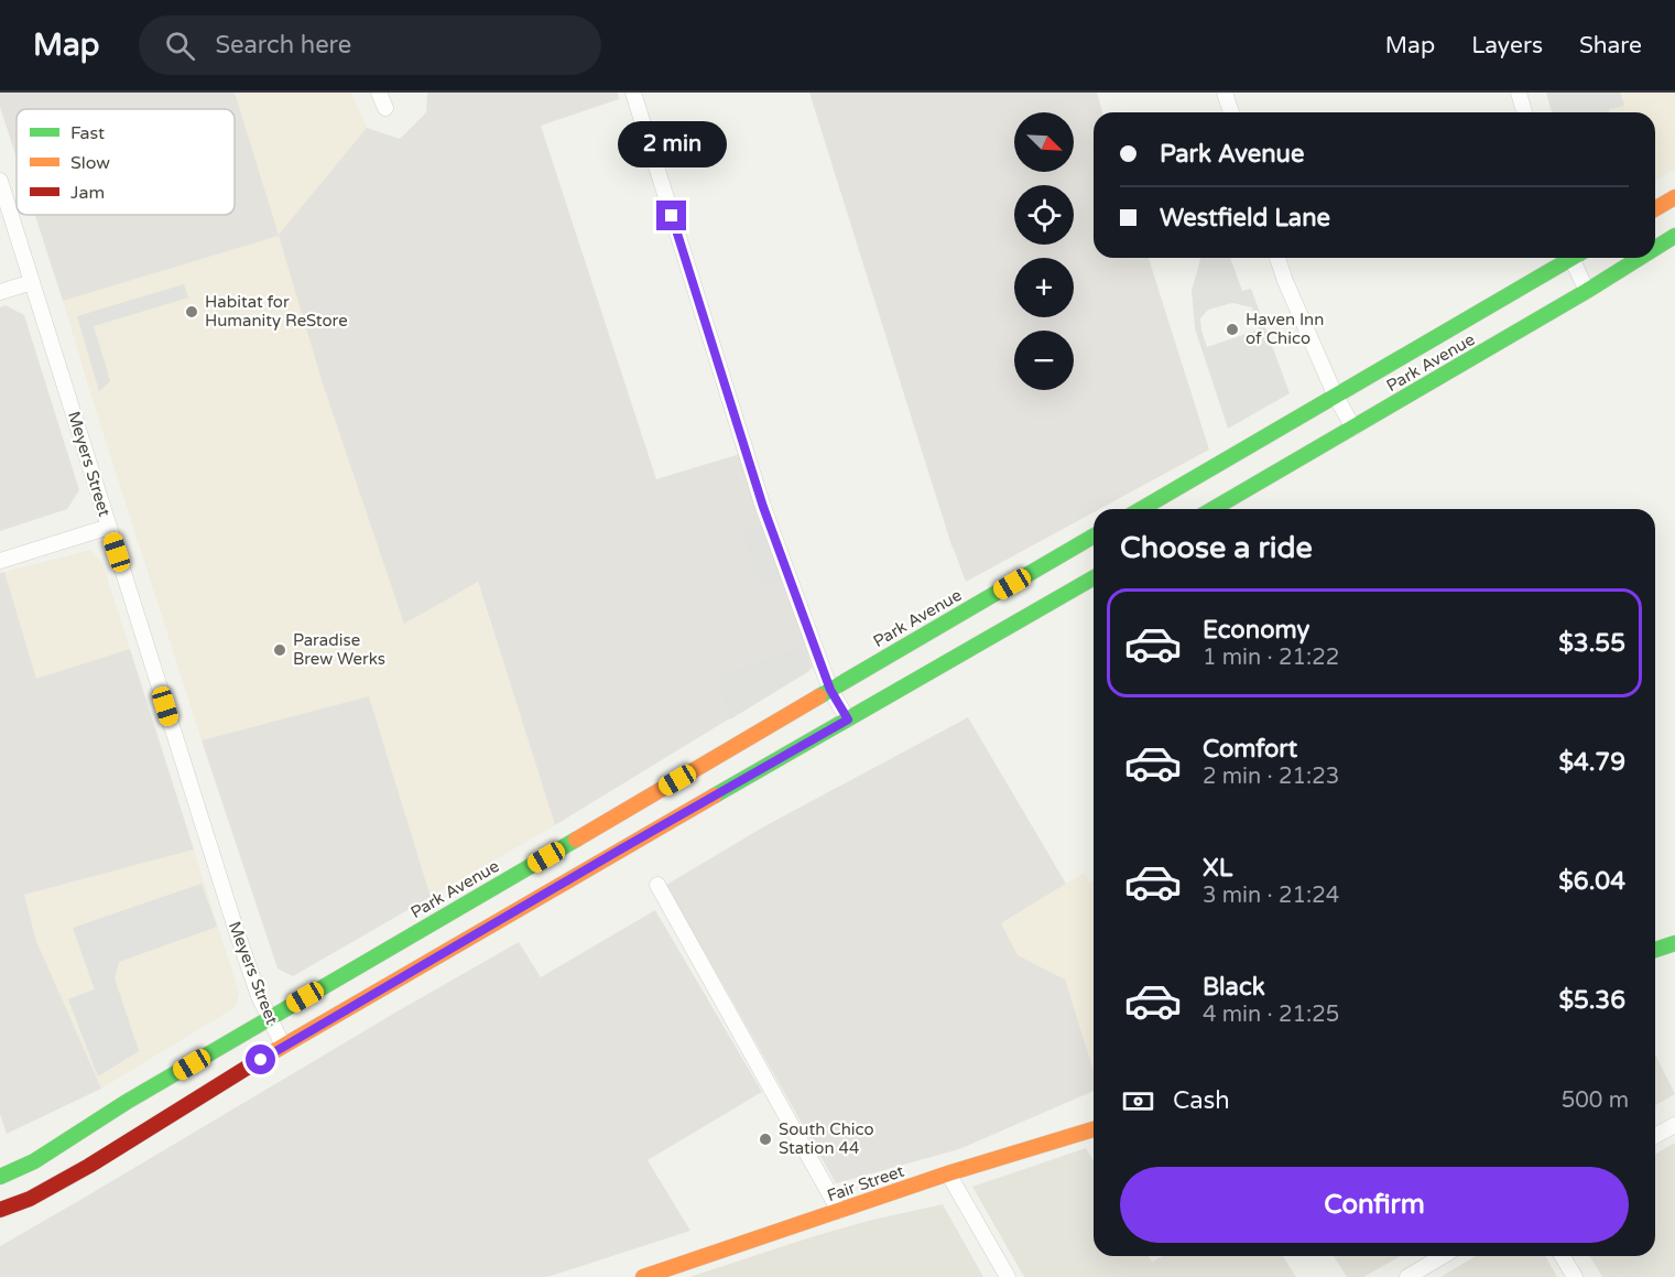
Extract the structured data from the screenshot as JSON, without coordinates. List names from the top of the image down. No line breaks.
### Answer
{"streets":{"main road":["Park Avenue","Fair Street"],"street":["Meyers Street"]},"crossings":[["Park Avenue","Meyers Street"]],"places":["Habitat for Humanity ReStore","Haven Inn of Chico","Paradise Brew Werks","South Chico Station 44"],"legend":["Fast","Slow","Jam"],"north":"bottom right","page":{"header":"Map","search":"Search here","nav":["Map","Layers","Share"],"map_buttons":["+","−"],"banner":["Park Avenue","Westfield Lane"],"bubble":"2 min","heading":"Choose a ride","list":[{"name":"Economy","note":"1 min · 21:22","value":"$3.55"},{"name":"Comfort","note":"2 min · 21:23","value":"$4.79"},{"name":"XL","note":"3 min · 21:24","value":"$6.04"},{"name":"Black","note":"4 min · 21:25","value":"$5.36"}],"pay":["Cash","500 m"],"buttons":"Confirm"}}
